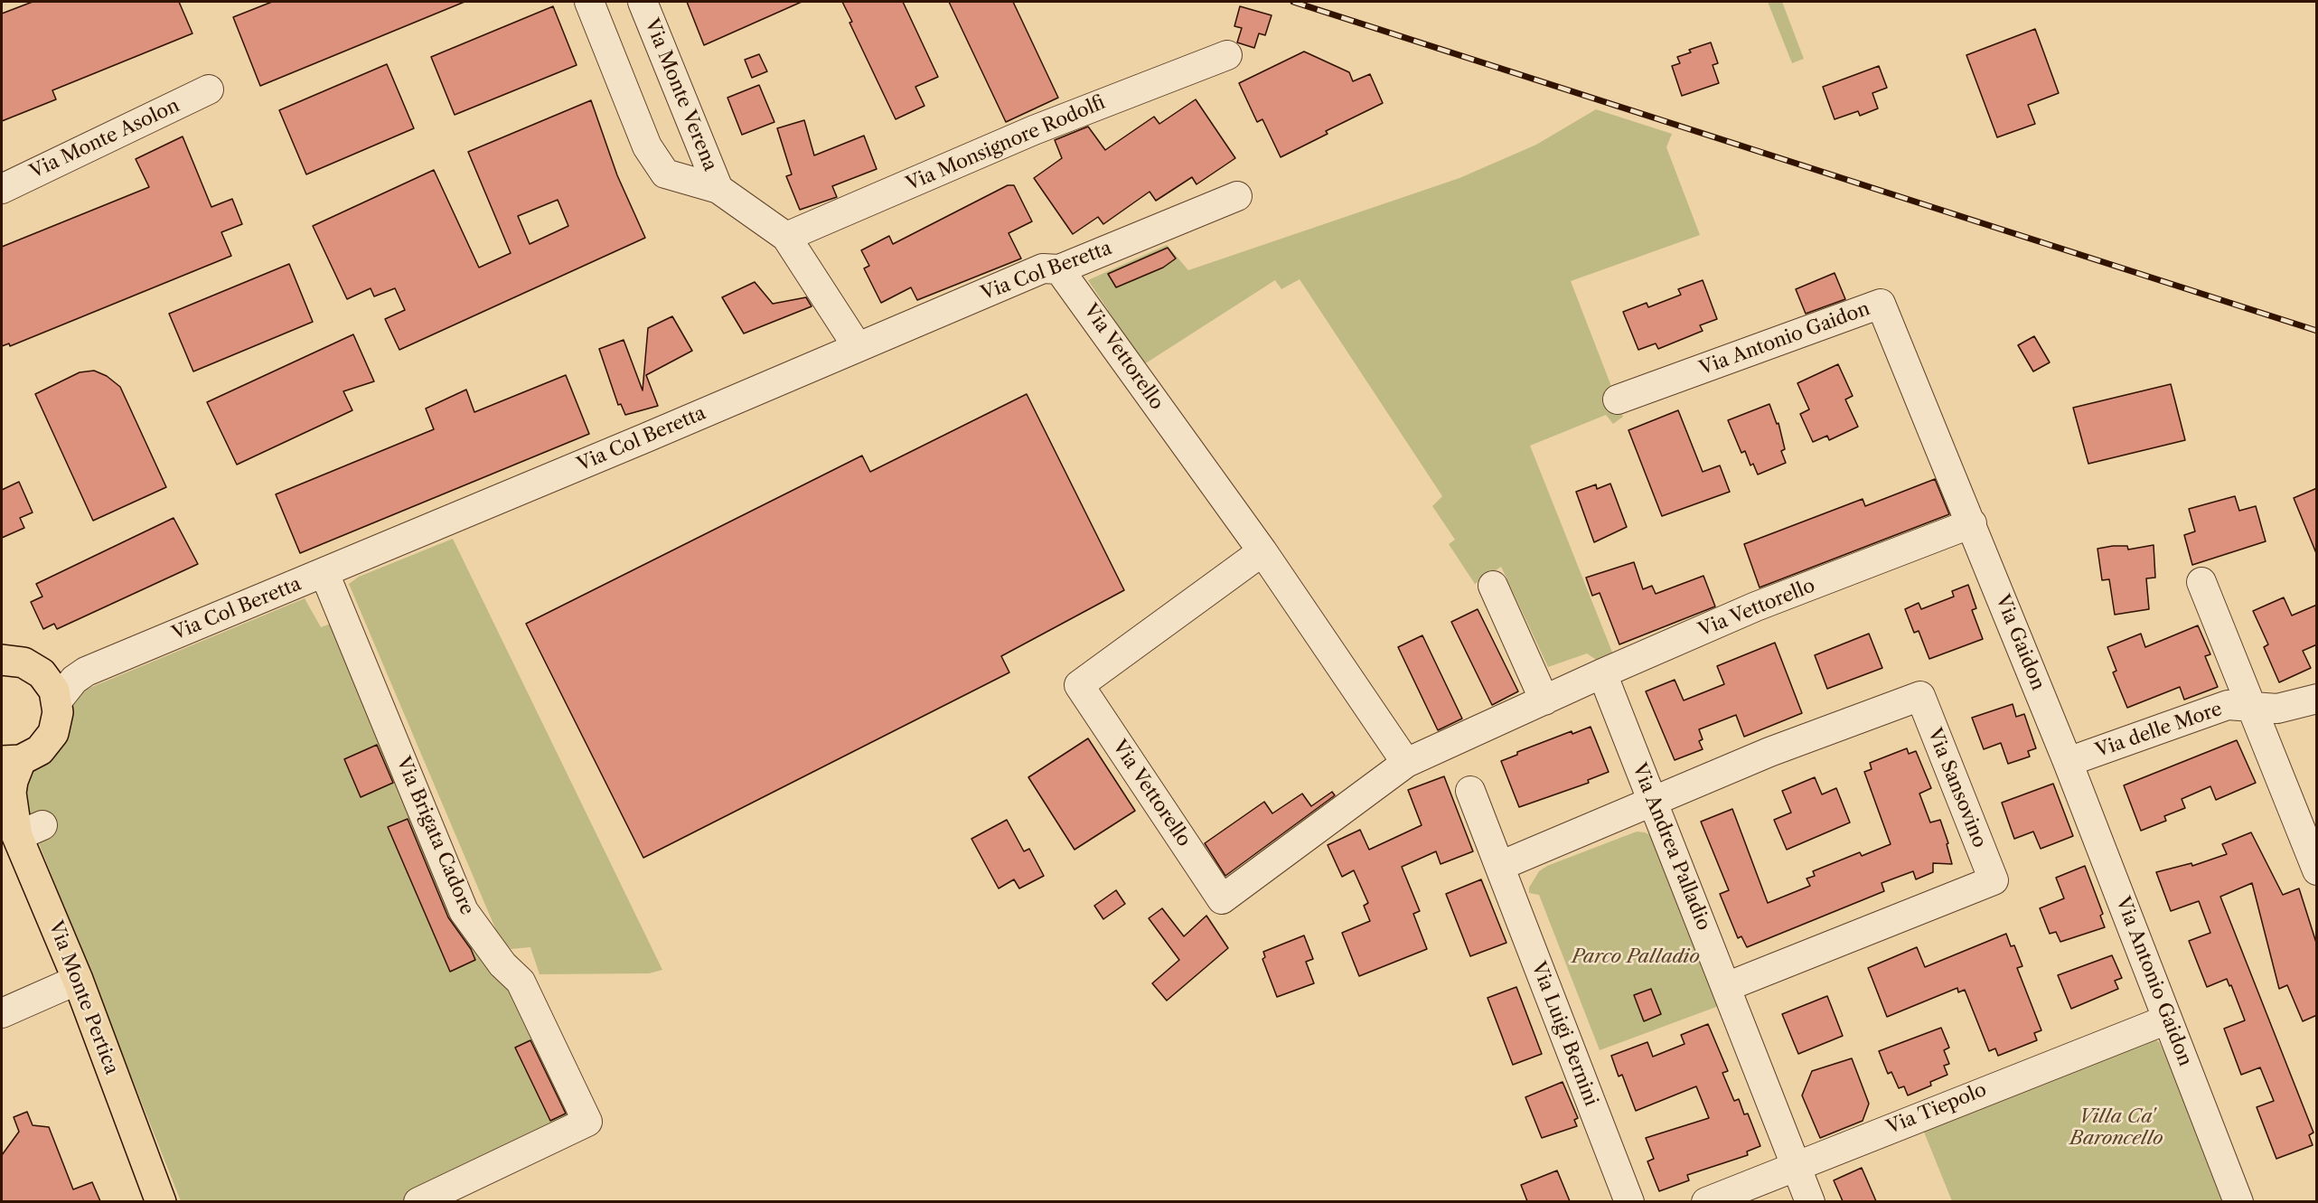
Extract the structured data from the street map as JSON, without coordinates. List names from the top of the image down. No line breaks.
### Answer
{"streets":{"main road":["Via Monte Pertica"],"street":["Via Monte Verena","Via Monte Asolon","Via Monsignore Rodolfi","Via Col Beretta","Via Antonio Gaidon","Via Vettorello","Via Gaidon","Via delle More","Via Sansovino","Via Brigata Cadore","Via Andrea Palladio","Via Luigi Bernini","Via Tiepolo"]},"crossings":[["Via Monte Verena","Via Monsignore Rodolfi"],["Via Col Beretta","Via Vettorello"],["Via Col Beretta","Via Brigata Cadore"],["Via Antonio Gaidon","Via Vettorello"],["Via Antonio Gaidon","Via Gaidon"],["Via Antonio Gaidon","Via delle More"],["Via Antonio Gaidon","Via Tiepolo"],["Via Vettorello","Via Gaidon"],["Via Vettorello","Via Andrea Palladio"],["Via Gaidon","Via delle More"],["Via Sansovino","Via Andrea Palladio"],["Via Andrea Palladio","Via Tiepolo"]],"parks":["Parco Palladio","Villa Ca' Baroncello"]}
